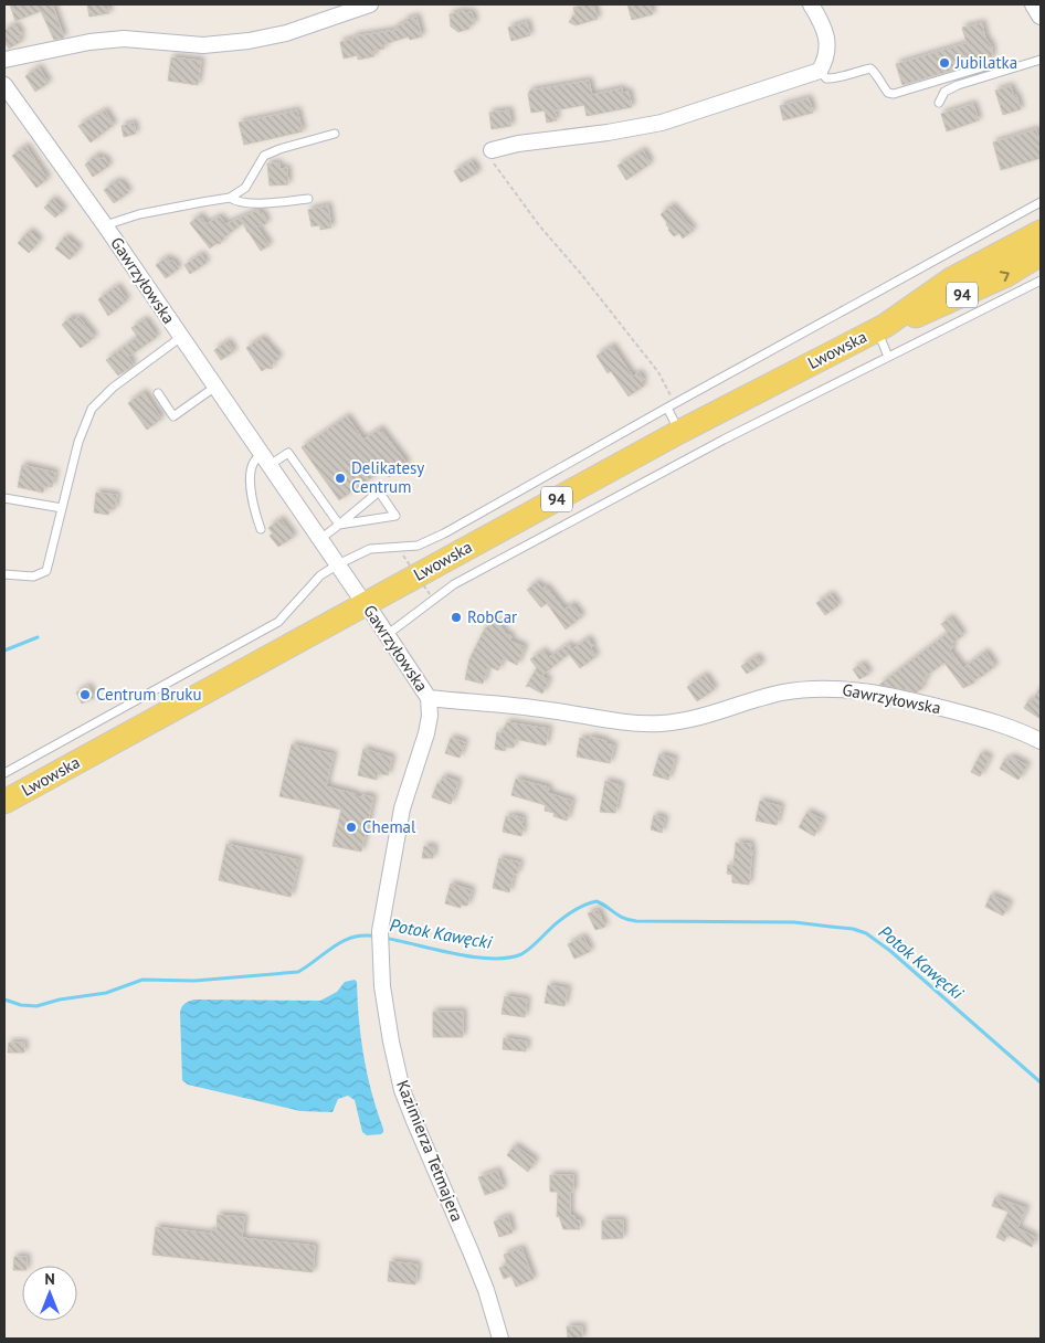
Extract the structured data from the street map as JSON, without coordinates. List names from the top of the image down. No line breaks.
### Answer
{"streets":{"main road":["94","Lwowska"],"street":["Gawrzyłowska","Kazimierza Tetmajera"]},"crossings":[["Gawrzyłowska","Lwowska"],["Gawrzyłowska","Kazimierza Tetmajera"]],"water":["Potok Kawęcki"],"places":["Jubilatka","Delikatesy Centrum","RobCar","Centrum Bruku","Chemal"],"north":"top"}
